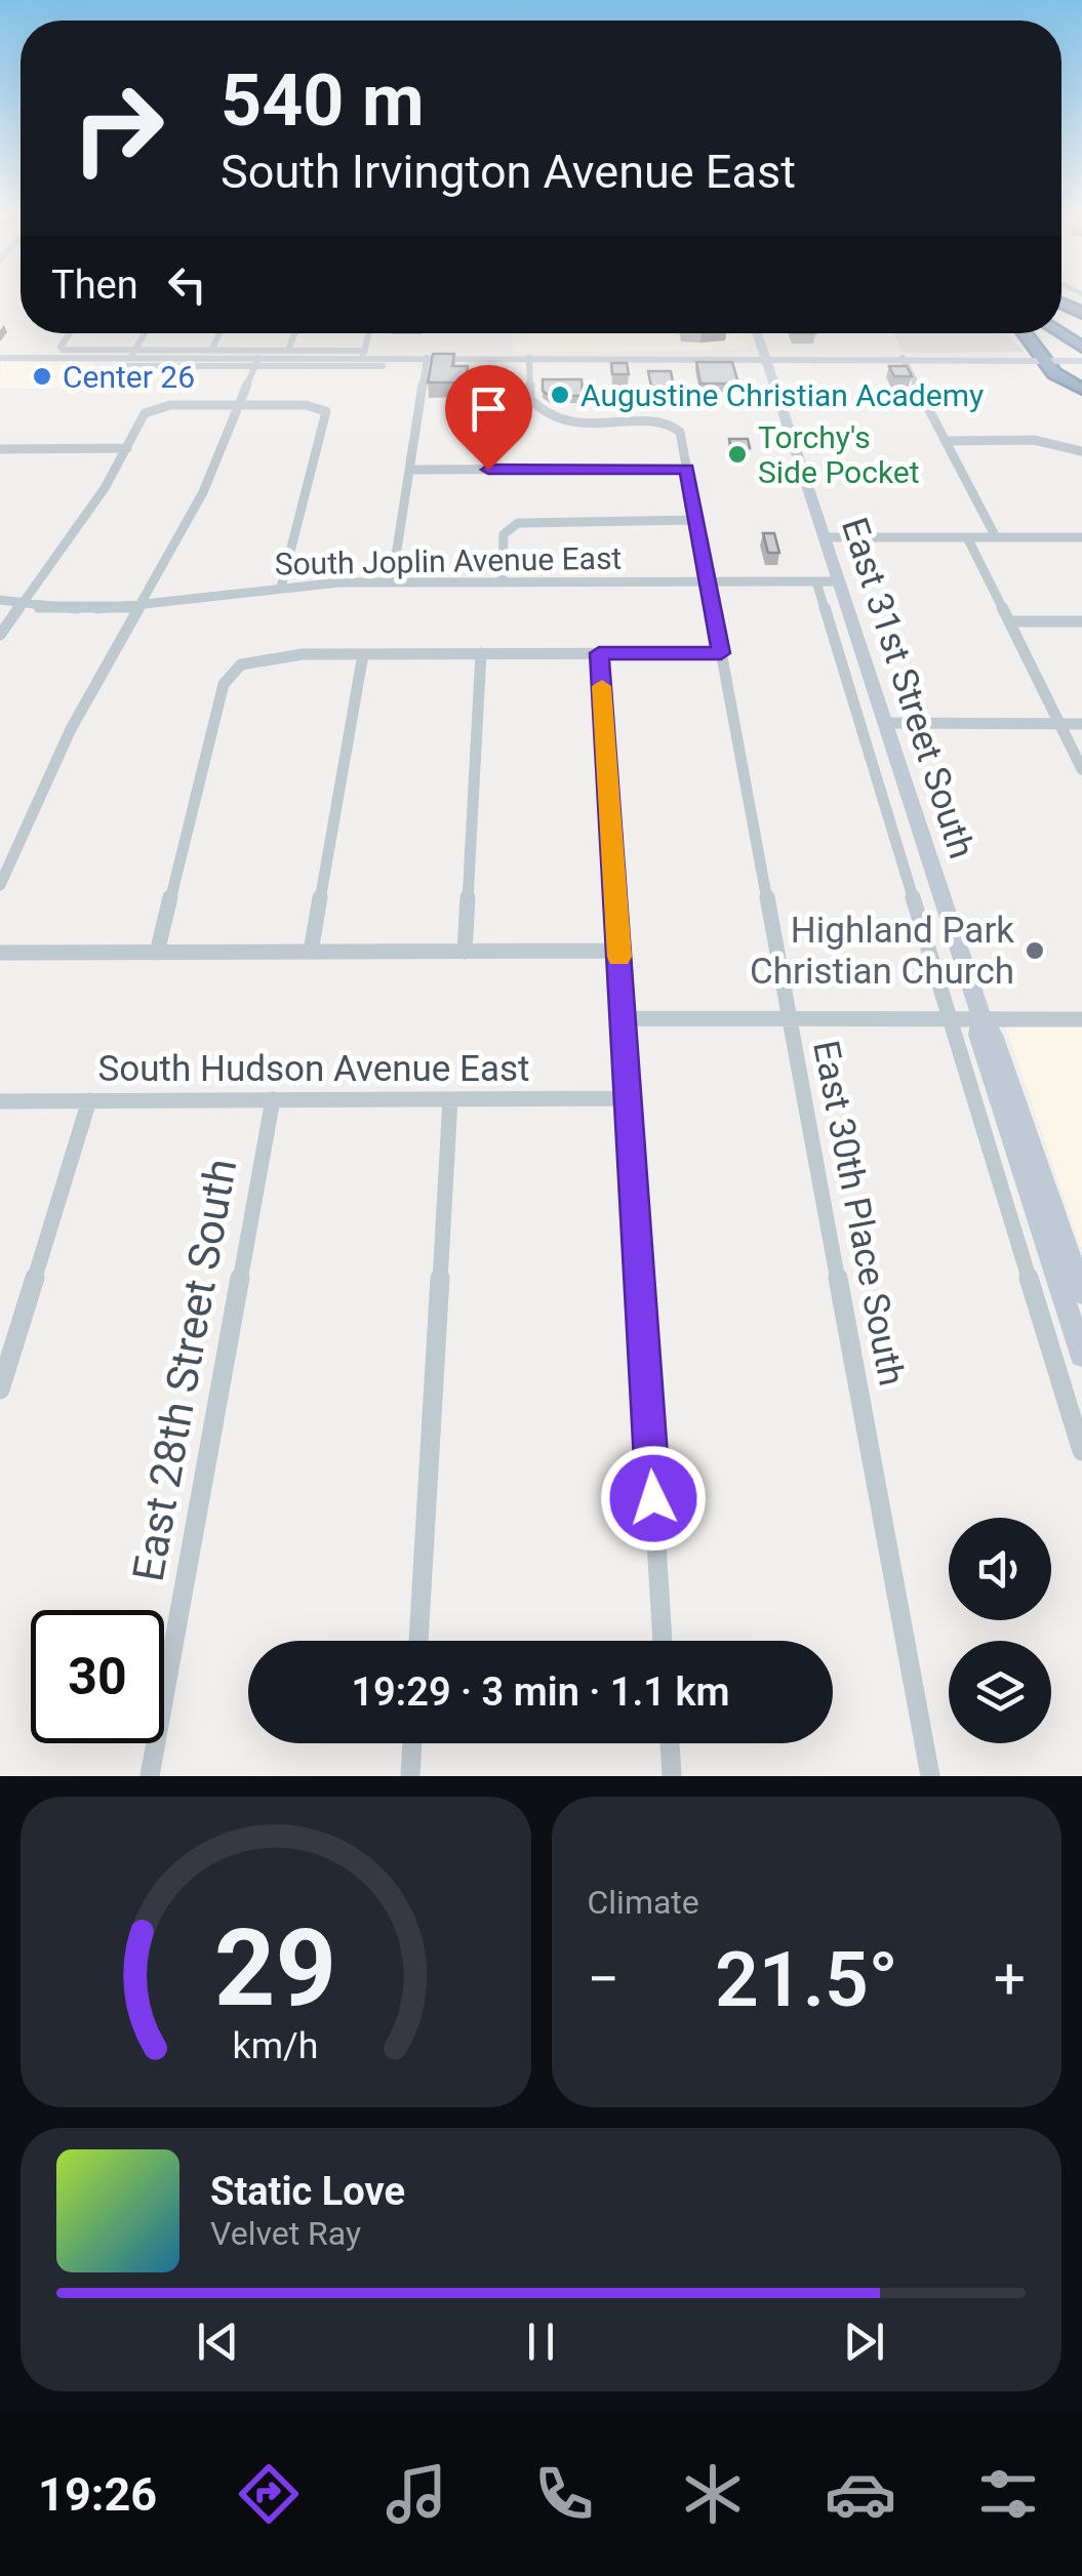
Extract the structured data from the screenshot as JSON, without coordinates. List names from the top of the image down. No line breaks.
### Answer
{"streets":{"main road":["East 31st Street South"],"street":["South Joplin Avenue East","South Hudson Avenue East","East 30th Place South","East 28th Street South"]},"crossings":[["South Joplin Avenue East","East 31st Street South"],["South Joplin Avenue East","East 30th Place South"],["South Hudson Avenue East","East 28th Street South"]],"places":["Center 26","Augustine Christian Academy","Torchy's Side Pocket","Highland Park Christian Church"],"page":{"turn":["540 m","South Irvington Avenue East"],"then":"Then","limit":"30","trip":"19:29 · 3 min · 1.1 km","tile":"Climate","heat":["−","21.5°","+"],"song":["Static Love","Velvet Ray"],"tabs":"19:26","gauge":["29","km/h"]}}
